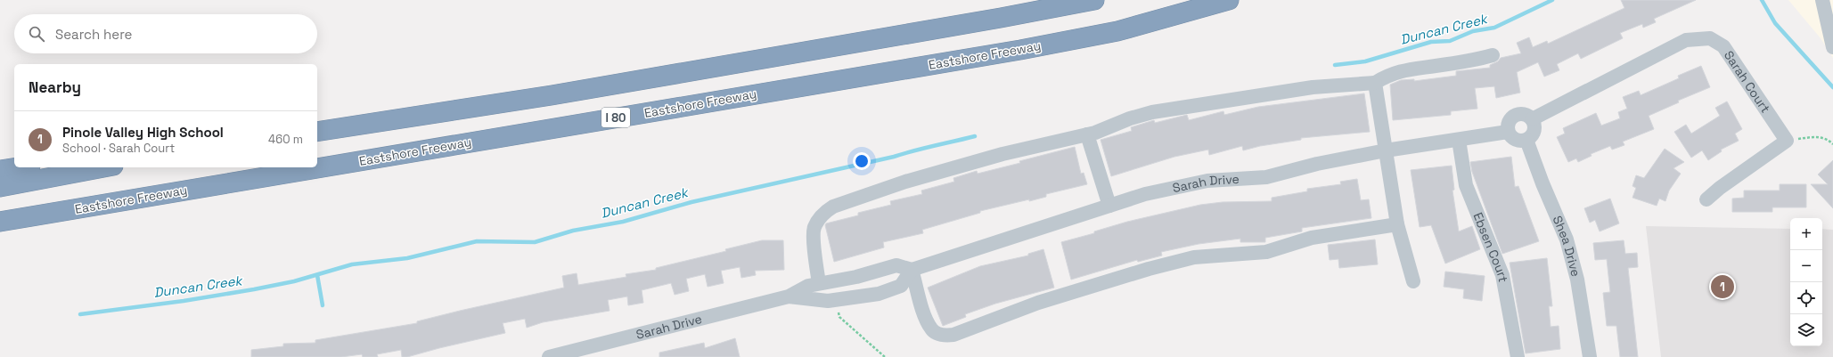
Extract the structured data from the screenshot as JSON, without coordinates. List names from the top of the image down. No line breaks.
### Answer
{"streets":{"highway":["Eastshore Freeway","I 80"],"street":["Sarah Court","Sarah Drive","Shea Drive","Ebsen Court"]},"crossings":[["Sarah Court","Sarah Drive"],["Sarah Court","Shea Drive"],["Sarah Drive","Shea Drive"],["Sarah Drive","Ebsen Court"]],"water":["Duncan Creek"],"page":{"search":"Search here","heading":"Nearby","list":[{"mark":"1","name":"Pinole Valley High School","note":"School · Sarah Court","value":"460 m"}],"map_buttons":["+","−"],"pins":"1"}}
